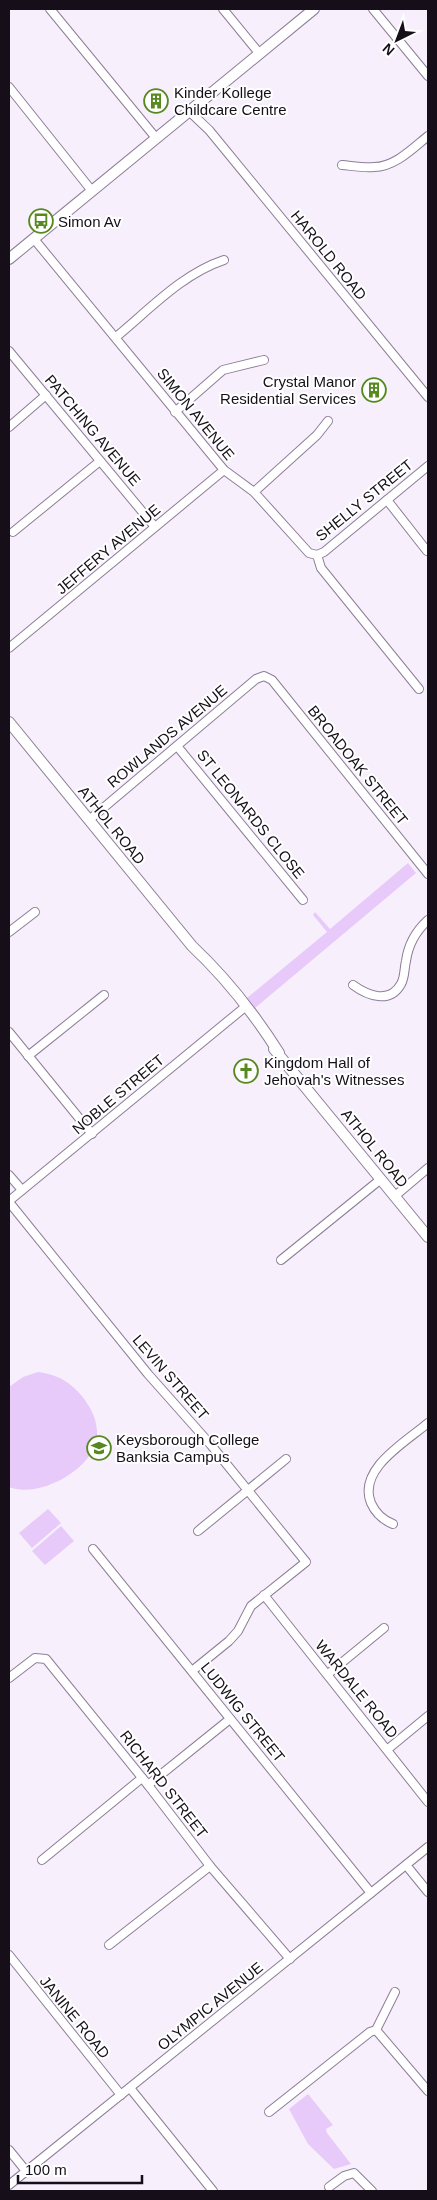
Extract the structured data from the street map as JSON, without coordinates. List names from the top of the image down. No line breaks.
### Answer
{"streets":{"main road":["ATHOL ROAD"],"street":["HAROLD ROAD","SIMON AVENUE","PATCHING AVENUE","SHELLY STREET","JEFFERY AVENUE","ROWLANDS AVENUE","BROADOAK STREET","ST LEONARDS CLOSE","NOBLE STREET","LEVIN STREET","WARDALE ROAD","LUDWIG STREET","RICHARD STREET","OLYMPIC AVENUE","JANINE ROAD"]},"crossings":[["SIMON AVENUE","SHELLY STREET"],["SIMON AVENUE","JEFFERY AVENUE"],["PATCHING AVENUE","JEFFERY AVENUE"],["ROWLANDS AVENUE","BROADOAK STREET"],["ROWLANDS AVENUE","ST LEONARDS CLOSE"],["ROWLANDS AVENUE","ATHOL ROAD"],["ATHOL ROAD","NOBLE STREET"],["NOBLE STREET","LEVIN STREET"],["LEVIN STREET","WARDALE ROAD"],["LEVIN STREET","LUDWIG STREET"],["LUDWIG STREET","OLYMPIC AVENUE"],["RICHARD STREET","OLYMPIC AVENUE"],["OLYMPIC AVENUE","JANINE ROAD"]],"places":{"building":["Kinder Kollege Childcare Centre","Crystal Manor Residential Services"],"bus stop":["Simon Av"],"church":["Kingdom Hall of Jehovah's Witnesses"],"school or university":["Keysborough College Banksia Campus"]},"scale_bar":"100 m","north":"bottom left"}
